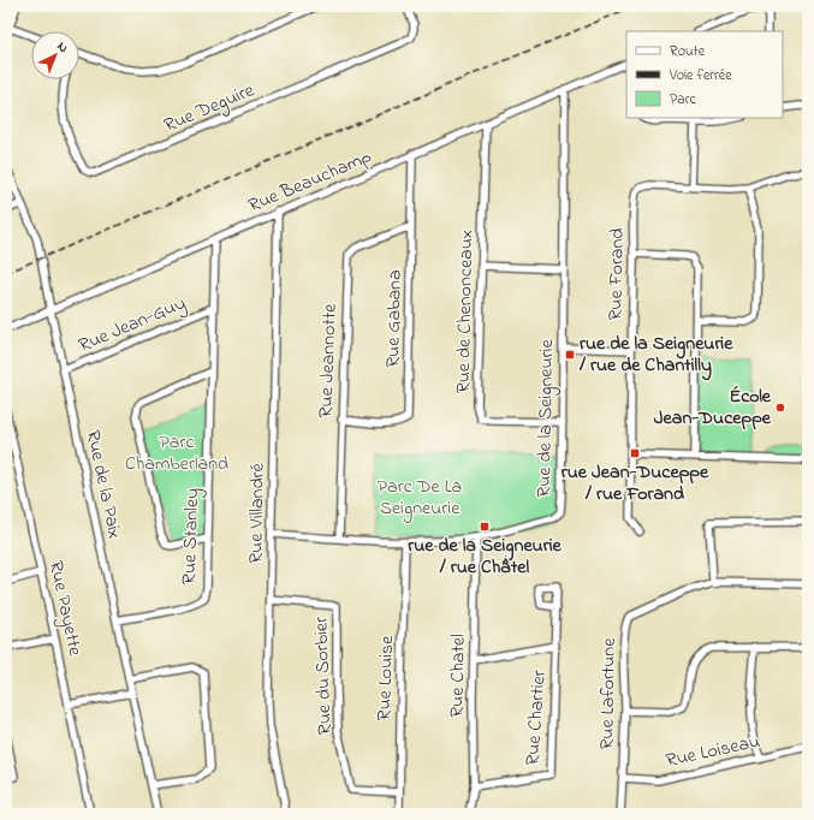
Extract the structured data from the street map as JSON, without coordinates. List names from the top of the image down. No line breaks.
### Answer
{"streets":{"street":["Rue Deguire","Rue Beauchamp","Rue Forand","Rue de Chenonceaux","Rue Gabana","Rue Jean-Guy","Rue Jeannotte","Rue de la Seigneurie","Rue de la Paix","Rue Villandré","Rue Stanley","Rue Payette","Rue du Sorbier","Rue Chatel","Rue Louise","Rue Lafortune","Rue Chartier","Rue Loiseau"]},"crossings":[["Rue Beauchamp","Rue de Chenonceaux"],["Rue Beauchamp","Rue Gabana"],["Rue Beauchamp","Rue de la Seigneurie"],["Rue Beauchamp","Rue de la Paix"],["Rue Beauchamp","Rue Villandré"],["Rue Beauchamp","Rue Stanley"],["Rue de Chenonceaux","Rue de la Seigneurie"],["Rue Gabana","Rue Jeannotte"],["Rue Jean-Guy","Rue de la Paix"],["Rue Jean-Guy","Rue Stanley"],["Rue Jeannotte","Rue de la Seigneurie"],["Rue de la Seigneurie","Rue Villandré"],["Rue de la Seigneurie","Rue Chatel"],["Rue de la Seigneurie","Rue Louise"],["Rue de la Paix","Rue Stanley"],["Rue Villandré","Rue du Sorbier"],["Rue du Sorbier","Rue Louise"],["Rue Chatel","Rue Chartier"],["Rue Lafortune","Rue Loiseau"]],"parks":["Parc Chamberland","Parc De La Seigneurie"],"places":{"transit":["rue de la Seigneurie / rue de Chantilly","rue Jean-Duceppe / rue Forand","rue de la Seigneurie / rue Châtel"],"other":["École Jean-Duceppe"]},"legend":["Route","Voie ferrée","Parc"],"north":"top right"}
